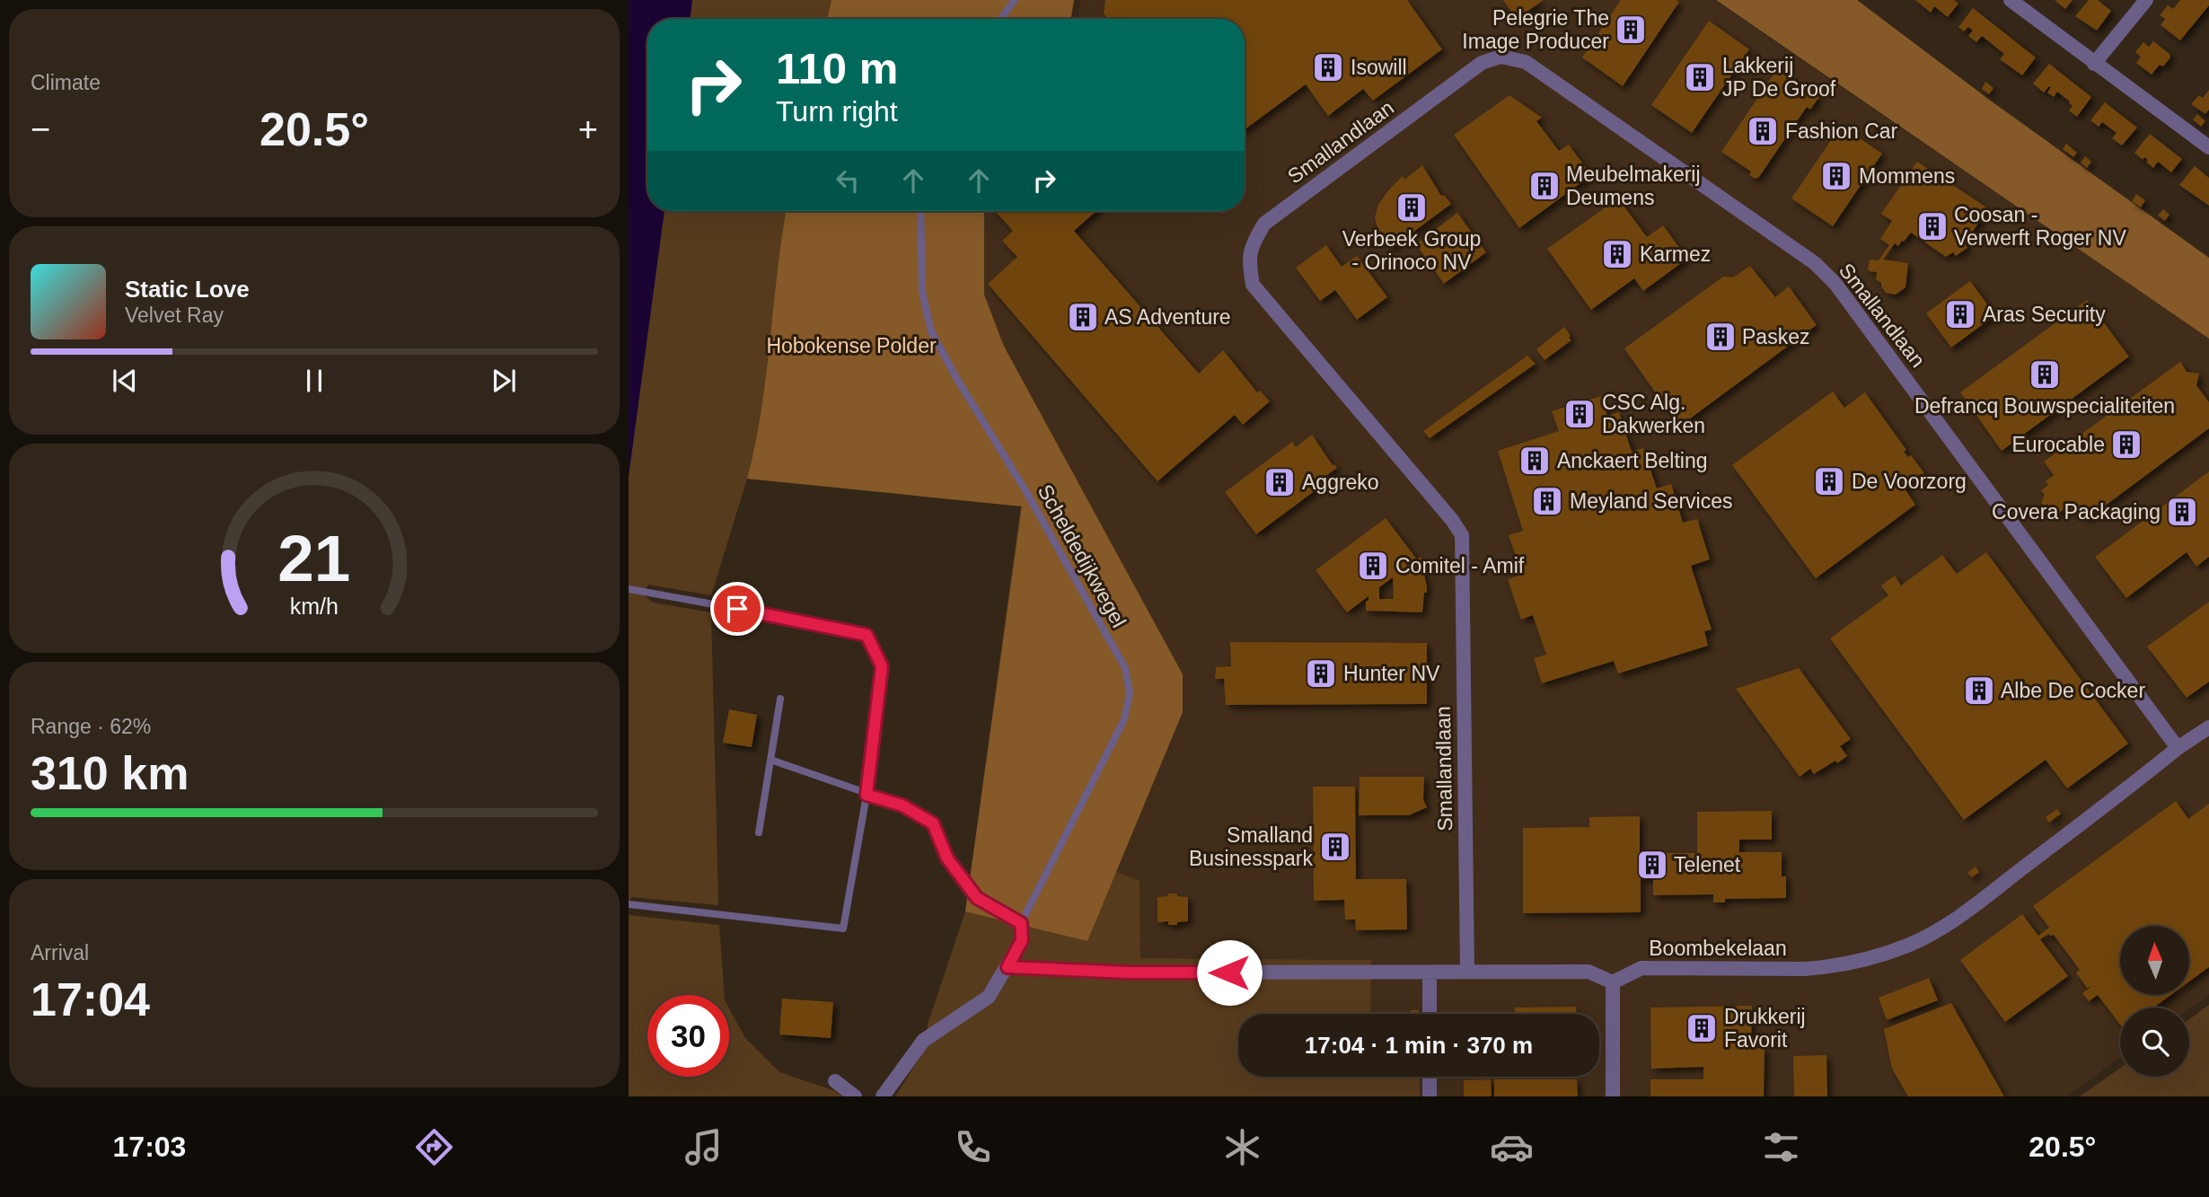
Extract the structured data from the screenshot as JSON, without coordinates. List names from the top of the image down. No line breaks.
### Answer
{"streets":{"street":["Smallandlaan","Boombekelaan"],"lane":["Scheldedijkwegel"]},"crossings":[["Smallandlaan","Boombekelaan"]],"parks":["Hobokense Polder"],"places":{"building":["Pelegrie The Image Producer","Isowill","Lakkerij JP De Groof","Fashion Car","Mommens","Meubelmakerij Deumens","Verbeek Group - Orinoco NV","Coosan - Verwerft Roger NV","Karmez","Aras Security","AS Adventure","Paskez","Defrancq Bouwspecialiteiten","CSC Alg. Dakwerken","Eurocable","Anckaert Belting","De Voorzorg","Aggreko","Meyland Services","Covera Packaging","Comitel - Amif","Hunter NV","Albe De Cocker","Smalland Businesspark","Telenet","Drukkerij Favorit"]},"north":"top","page":{"tile":["Climate",["Range · 62%","310 km"],["Arrival","17:04"]],"turn":["110 m","Turn right"],"heat":["−","20.5°","+"],"song":["Static Love","Velvet Ray"],"limit":"30","trip":"17:04 · 1 min · 370 m","tabs":["17:03","20.5°"],"gauge":["21","km/h"]}}
